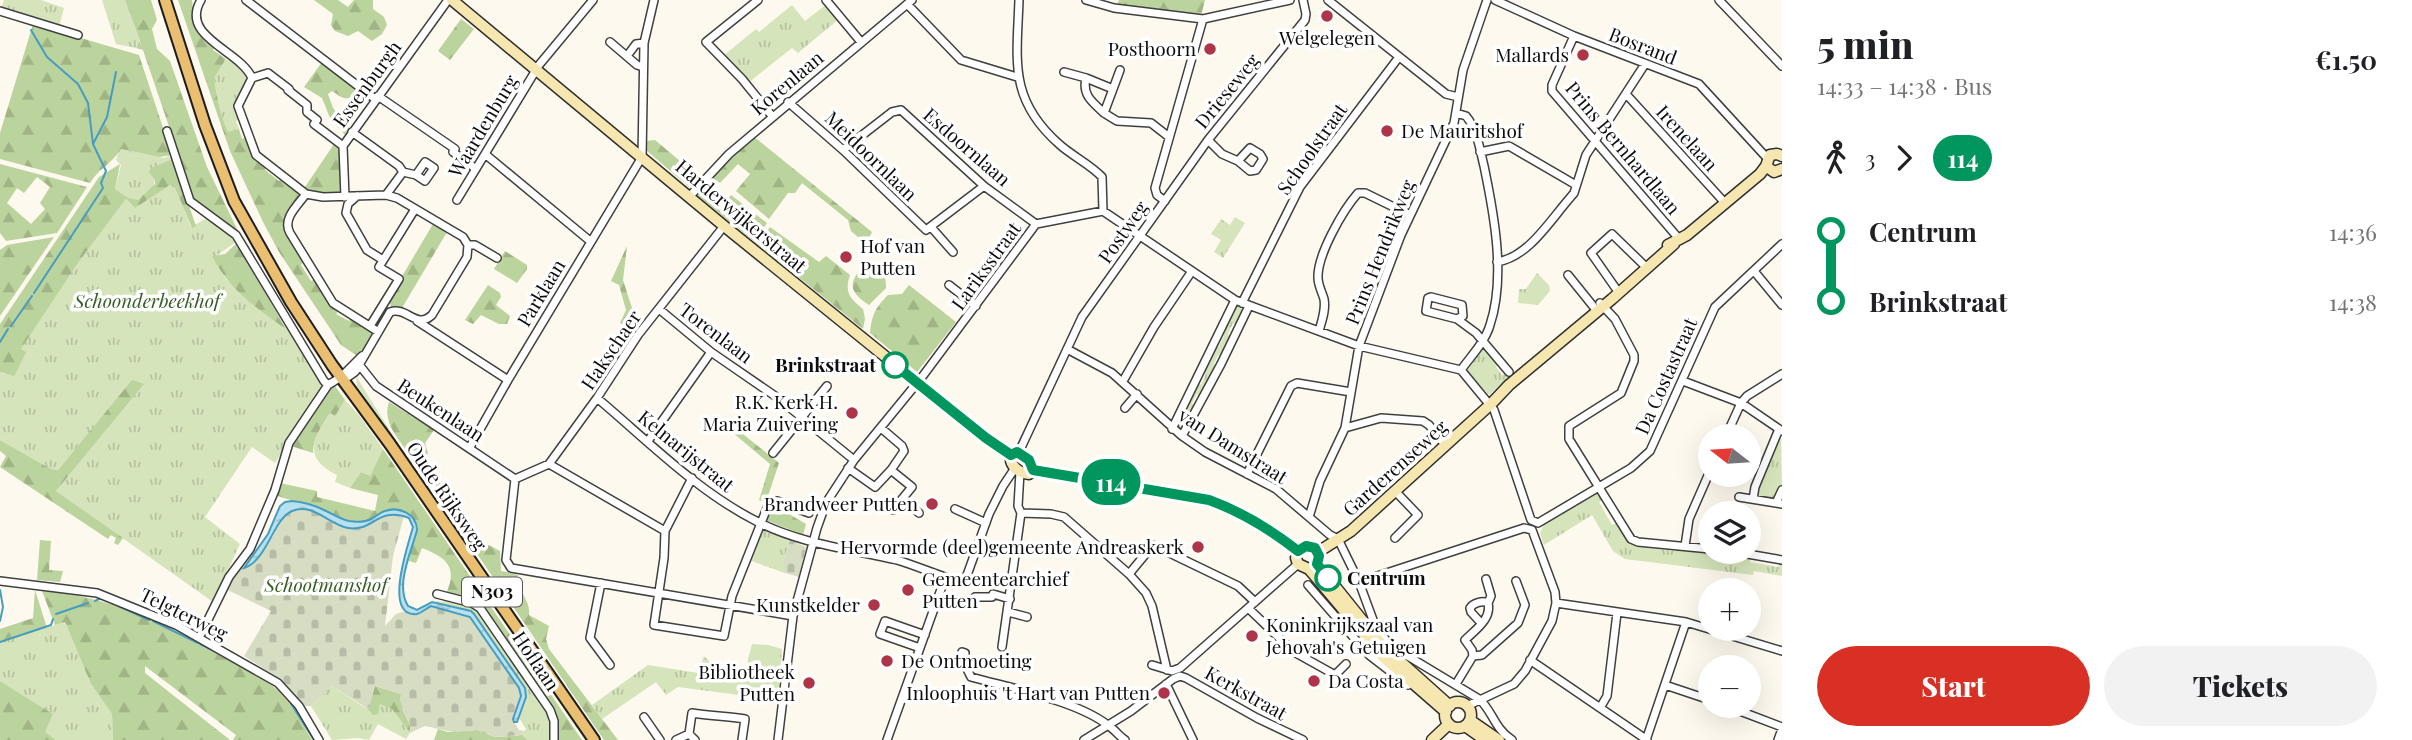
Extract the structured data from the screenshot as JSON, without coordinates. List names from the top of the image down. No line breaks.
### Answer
{"streets":{"main road":["Harderwijkerstraat","Garderenseweg","Oude Rijksweg","N303"],"street":["Bosrand","Korenlaan","Essenburgh","Drieseweg","Waardenburg","Irenelaan","Esdoornlaan","Prins Bernhardlaan","Schoolstraat","Meidoornlaan","Postweg","Prins Hendrikweg","Lariksstraat","Parklaan","Torenlaan","Hakschaer","Da Costastraat","Beukenlaan","van Damstraat","Kelnarijstraat","Telgterweg","Hoflaan","Kerkstraat"]},"crossings":[["Bosrand","Prins Bernhardlaan"],["Bosrand","Garderenseweg"],["Korenlaan","Meidoornlaan"],["Korenlaan","Harderwijkerstraat"],["Essenburgh","Harderwijkerstraat"],["Drieseweg","Postweg"],["Waardenburg","Harderwijkerstraat"],["Irenelaan","Garderenseweg"],["Esdoornlaan","Meidoornlaan"],["Esdoornlaan","Lariksstraat"],["Prins Bernhardlaan","Garderenseweg"],["Schoolstraat","van Damstraat"],["Harderwijkerstraat","Postweg"],["Harderwijkerstraat","Lariksstraat"],["Harderwijkerstraat","Parklaan"],["Harderwijkerstraat","Hakschaer"],["Postweg","van Damstraat"],["Prins Hendrikweg","van Damstraat"],["Parklaan","Beukenlaan"],["Torenlaan","Hakschaer"],["Hakschaer","Kelnarijstraat"],["Da Costastraat","Garderenseweg"],["van Damstraat","Garderenseweg"]],"parks":["Schoonderbeekhof","Schootmanshof"],"places":["Welgelegen","Posthoorn","Mallards","De Mauritshof","Hof van Putten","Brinkstraat","R.K. Kerk H. Maria Zuivering","Brandweer Putten","Hervormde (deel)gemeente Andreaskerk","Centrum","Gemeentearchief Putten","Kunstkelder","Koninkrijkszaal van Jehovah's Getuigen","De Ontmoeting","Da Costa","Bibliotheek Putten","Inloophuis 't Hart van Putten"],"lines":["bus line 114"],"north":"left","page":{"on_map":"114","heading":["5 min","14:33 – 14:38 · Bus","€1.50"],"legs":["3","114"],"list":[{"name":"Centrum","value":"14:36"},{"name":"Brinkstraat","value":"14:38"}],"map_buttons":["+","−"],"buttons":["Start","Tickets"]}}
